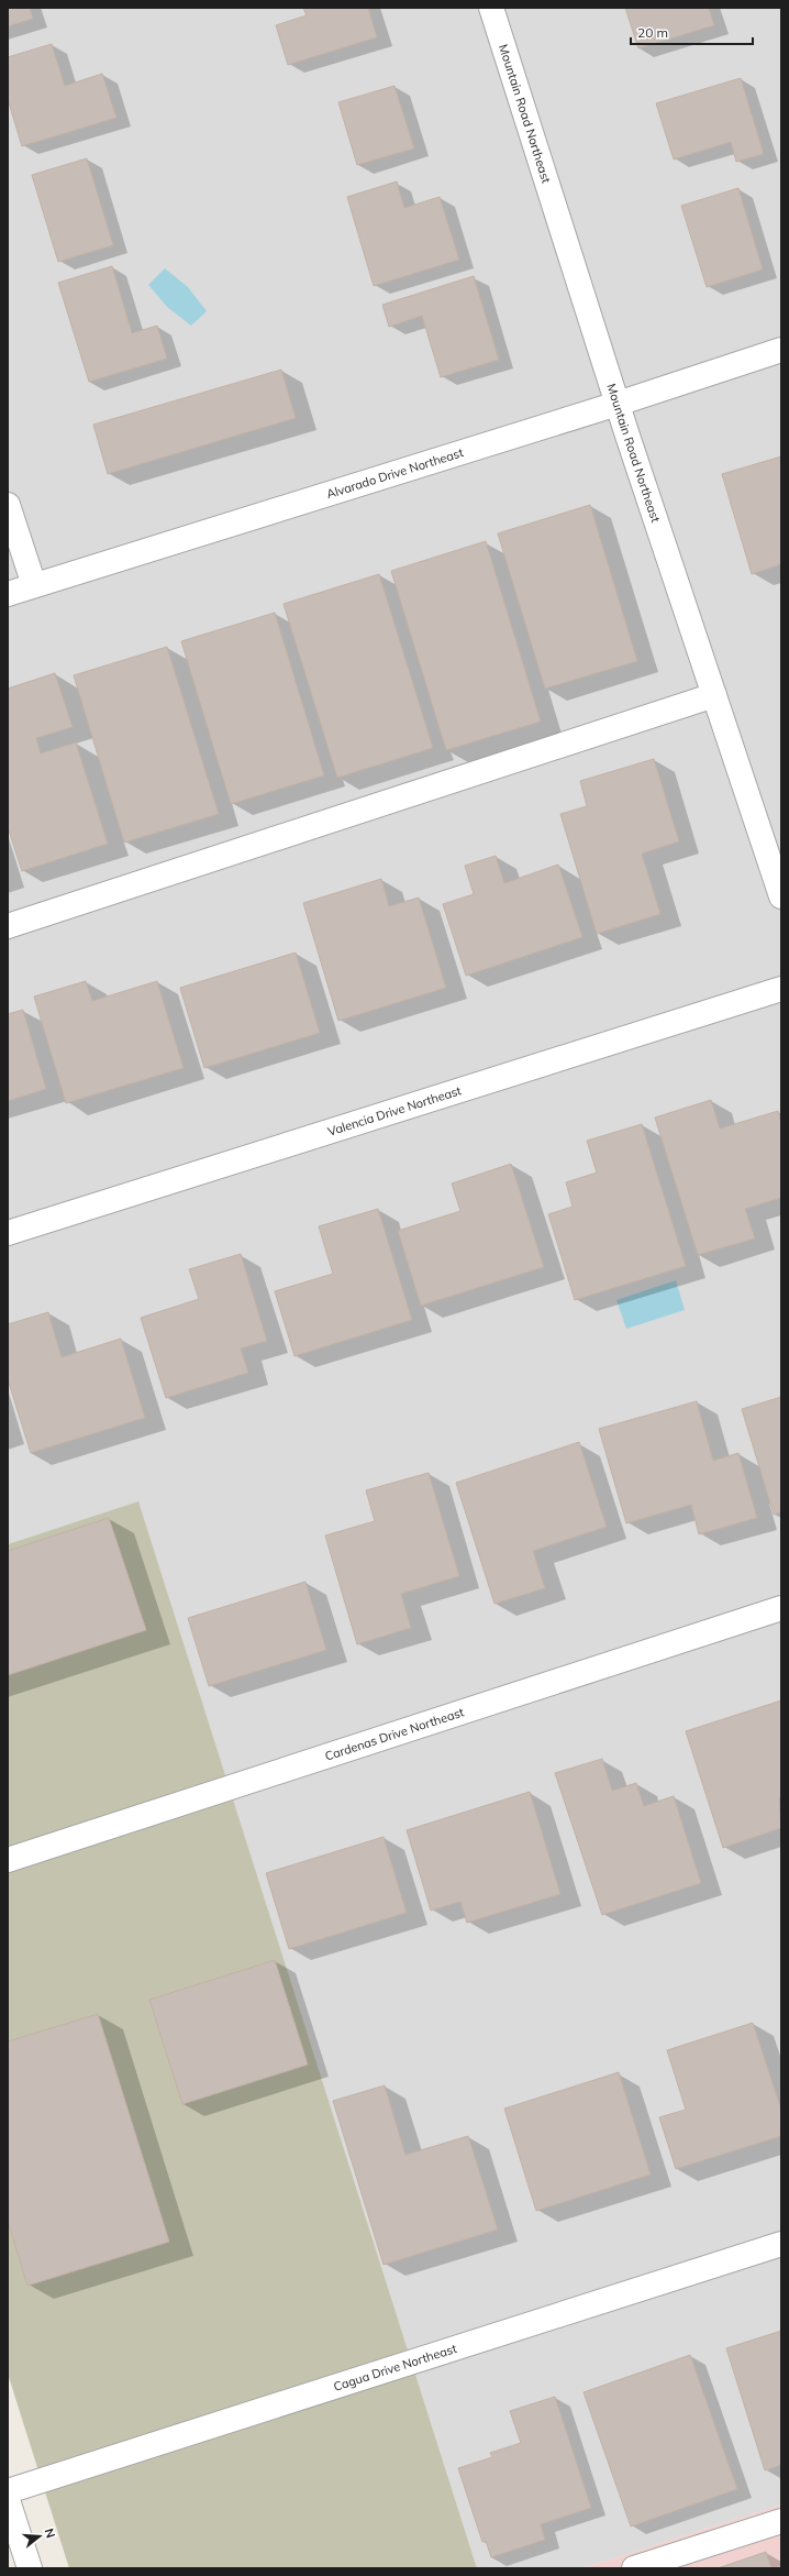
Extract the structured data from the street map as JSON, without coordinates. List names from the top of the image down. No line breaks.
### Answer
{"streets":{"street":["Mountain Road Northeast","Alvarado Drive Northeast","Valencia Drive Northeast","Cardenas Drive Northeast","Cagua Drive Northeast"]},"crossings":[["Mountain Road Northeast","Alvarado Drive Northeast"]],"scale_bar":"20 m","north":"right"}
